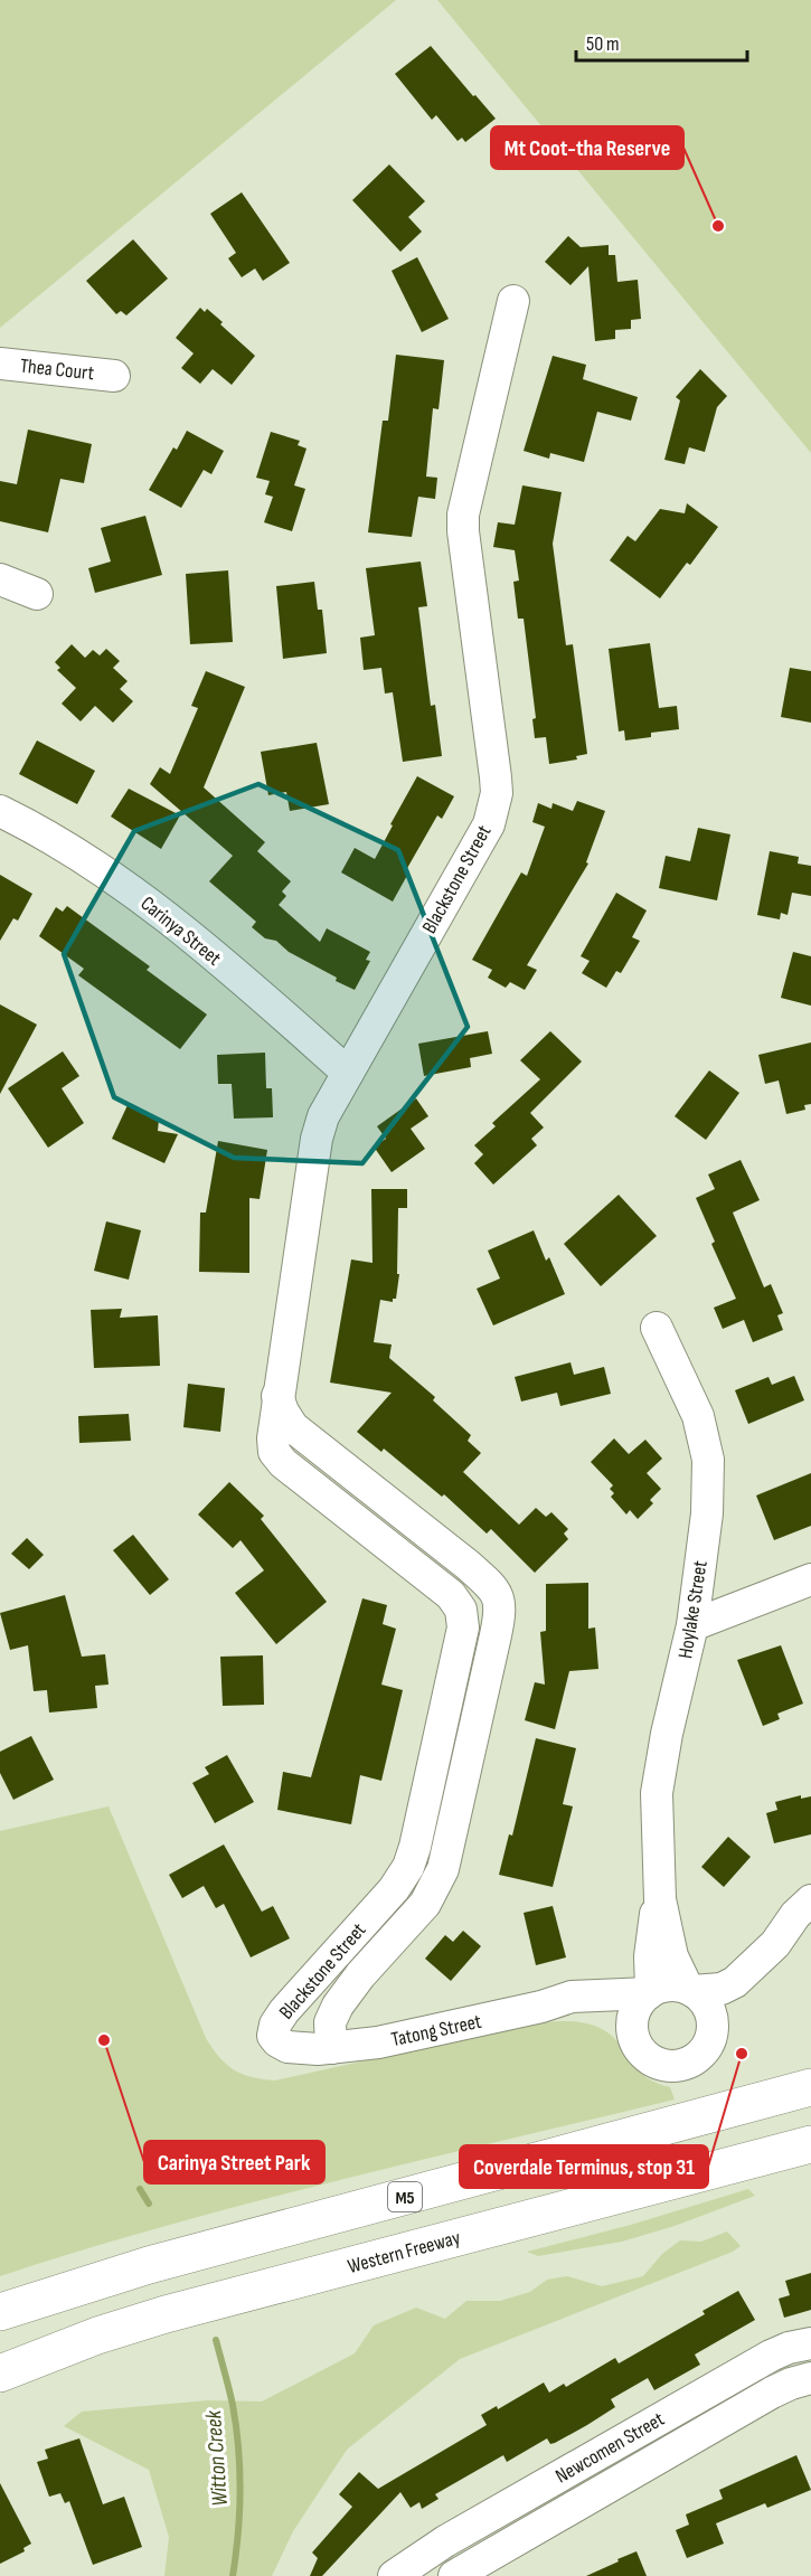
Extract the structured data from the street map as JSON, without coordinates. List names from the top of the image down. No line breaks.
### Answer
{"streets":{"highway":["M5","Western Freeway"],"street":["Thea Court","Blackstone Street","Carinya Street","Hoylake Street","Tatong Street","Newcomen Street"]},"crossings":[["Blackstone Street","Carinya Street"],["Blackstone Street","Tatong Street"],["Hoylake Street","Tatong Street"]],"water":["Witton Creek"],"places":["Mt Coot-tha Reserve","Carinya Street Park","Coverdale Terminus, stop 31"],"scale_bar":"50 m"}
